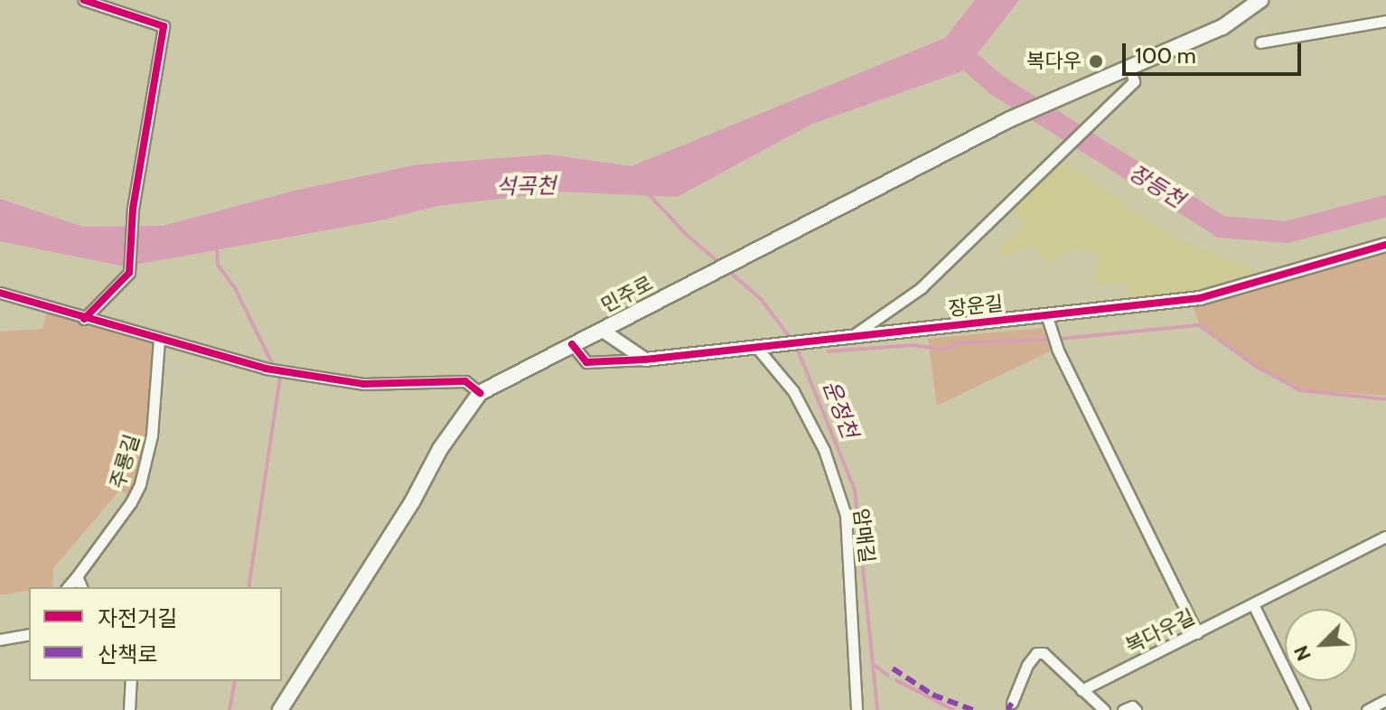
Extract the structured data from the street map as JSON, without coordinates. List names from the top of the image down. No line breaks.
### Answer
{"streets":{"main road":["민주로"],"street":["장운길","주룡길","암매길","복다우길"]},"crossings":[["민주로","장운길"],["장운길","암매길"]],"water":["석곡천","장등천","운정천"],"places":["복다우"],"legend":["자전거길","산책로"],"scale_bar":"100 m","north":"bottom left"}
